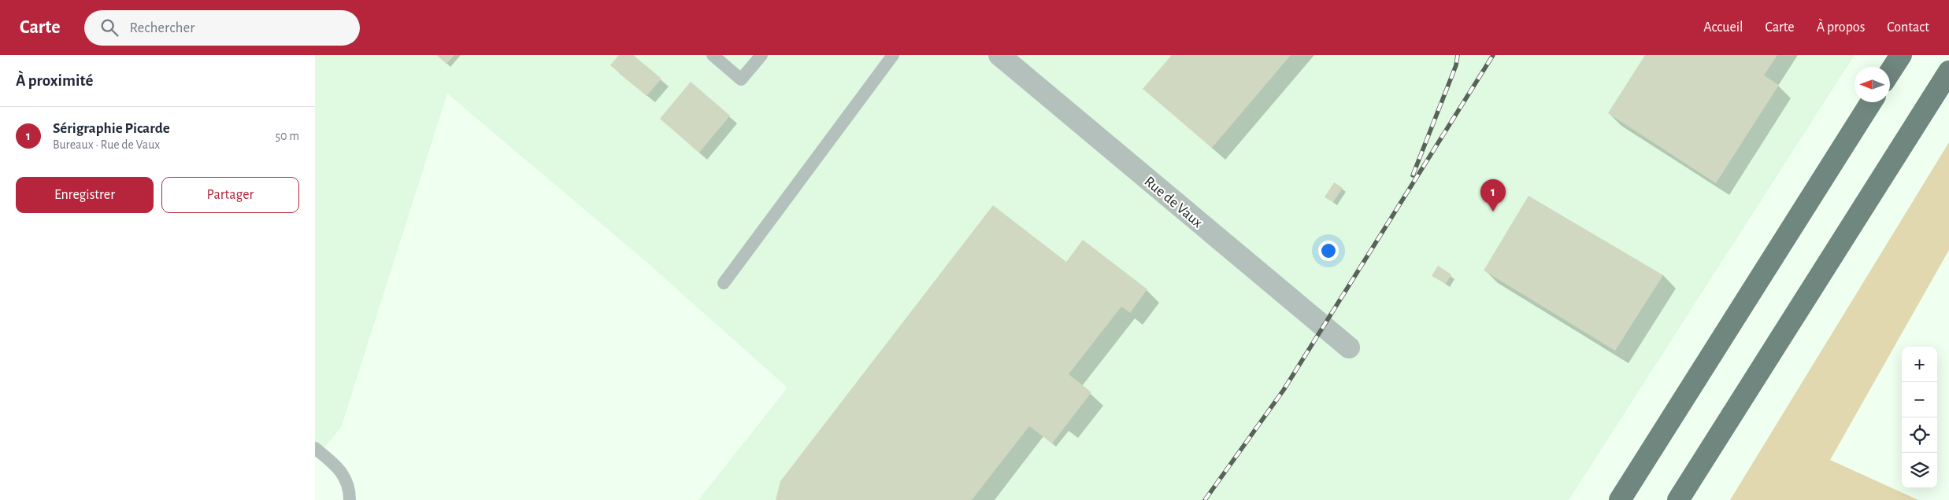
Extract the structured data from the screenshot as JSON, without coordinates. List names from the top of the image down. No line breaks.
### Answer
{"streets":{"street":["Rue de Vaux"]},"north":"left","page":{"header":"Carte","search":"Rechercher","nav":["Accueil","Carte","À propos","Contact"],"heading":"À proximité","list":[{"mark":"1","name":"Sérigraphie Picarde","note":"Bureaux · Rue de Vaux","value":"50 m"}],"buttons":["Enregistrer","Partager"],"pins":"1","map_buttons":["+","−"]}}
